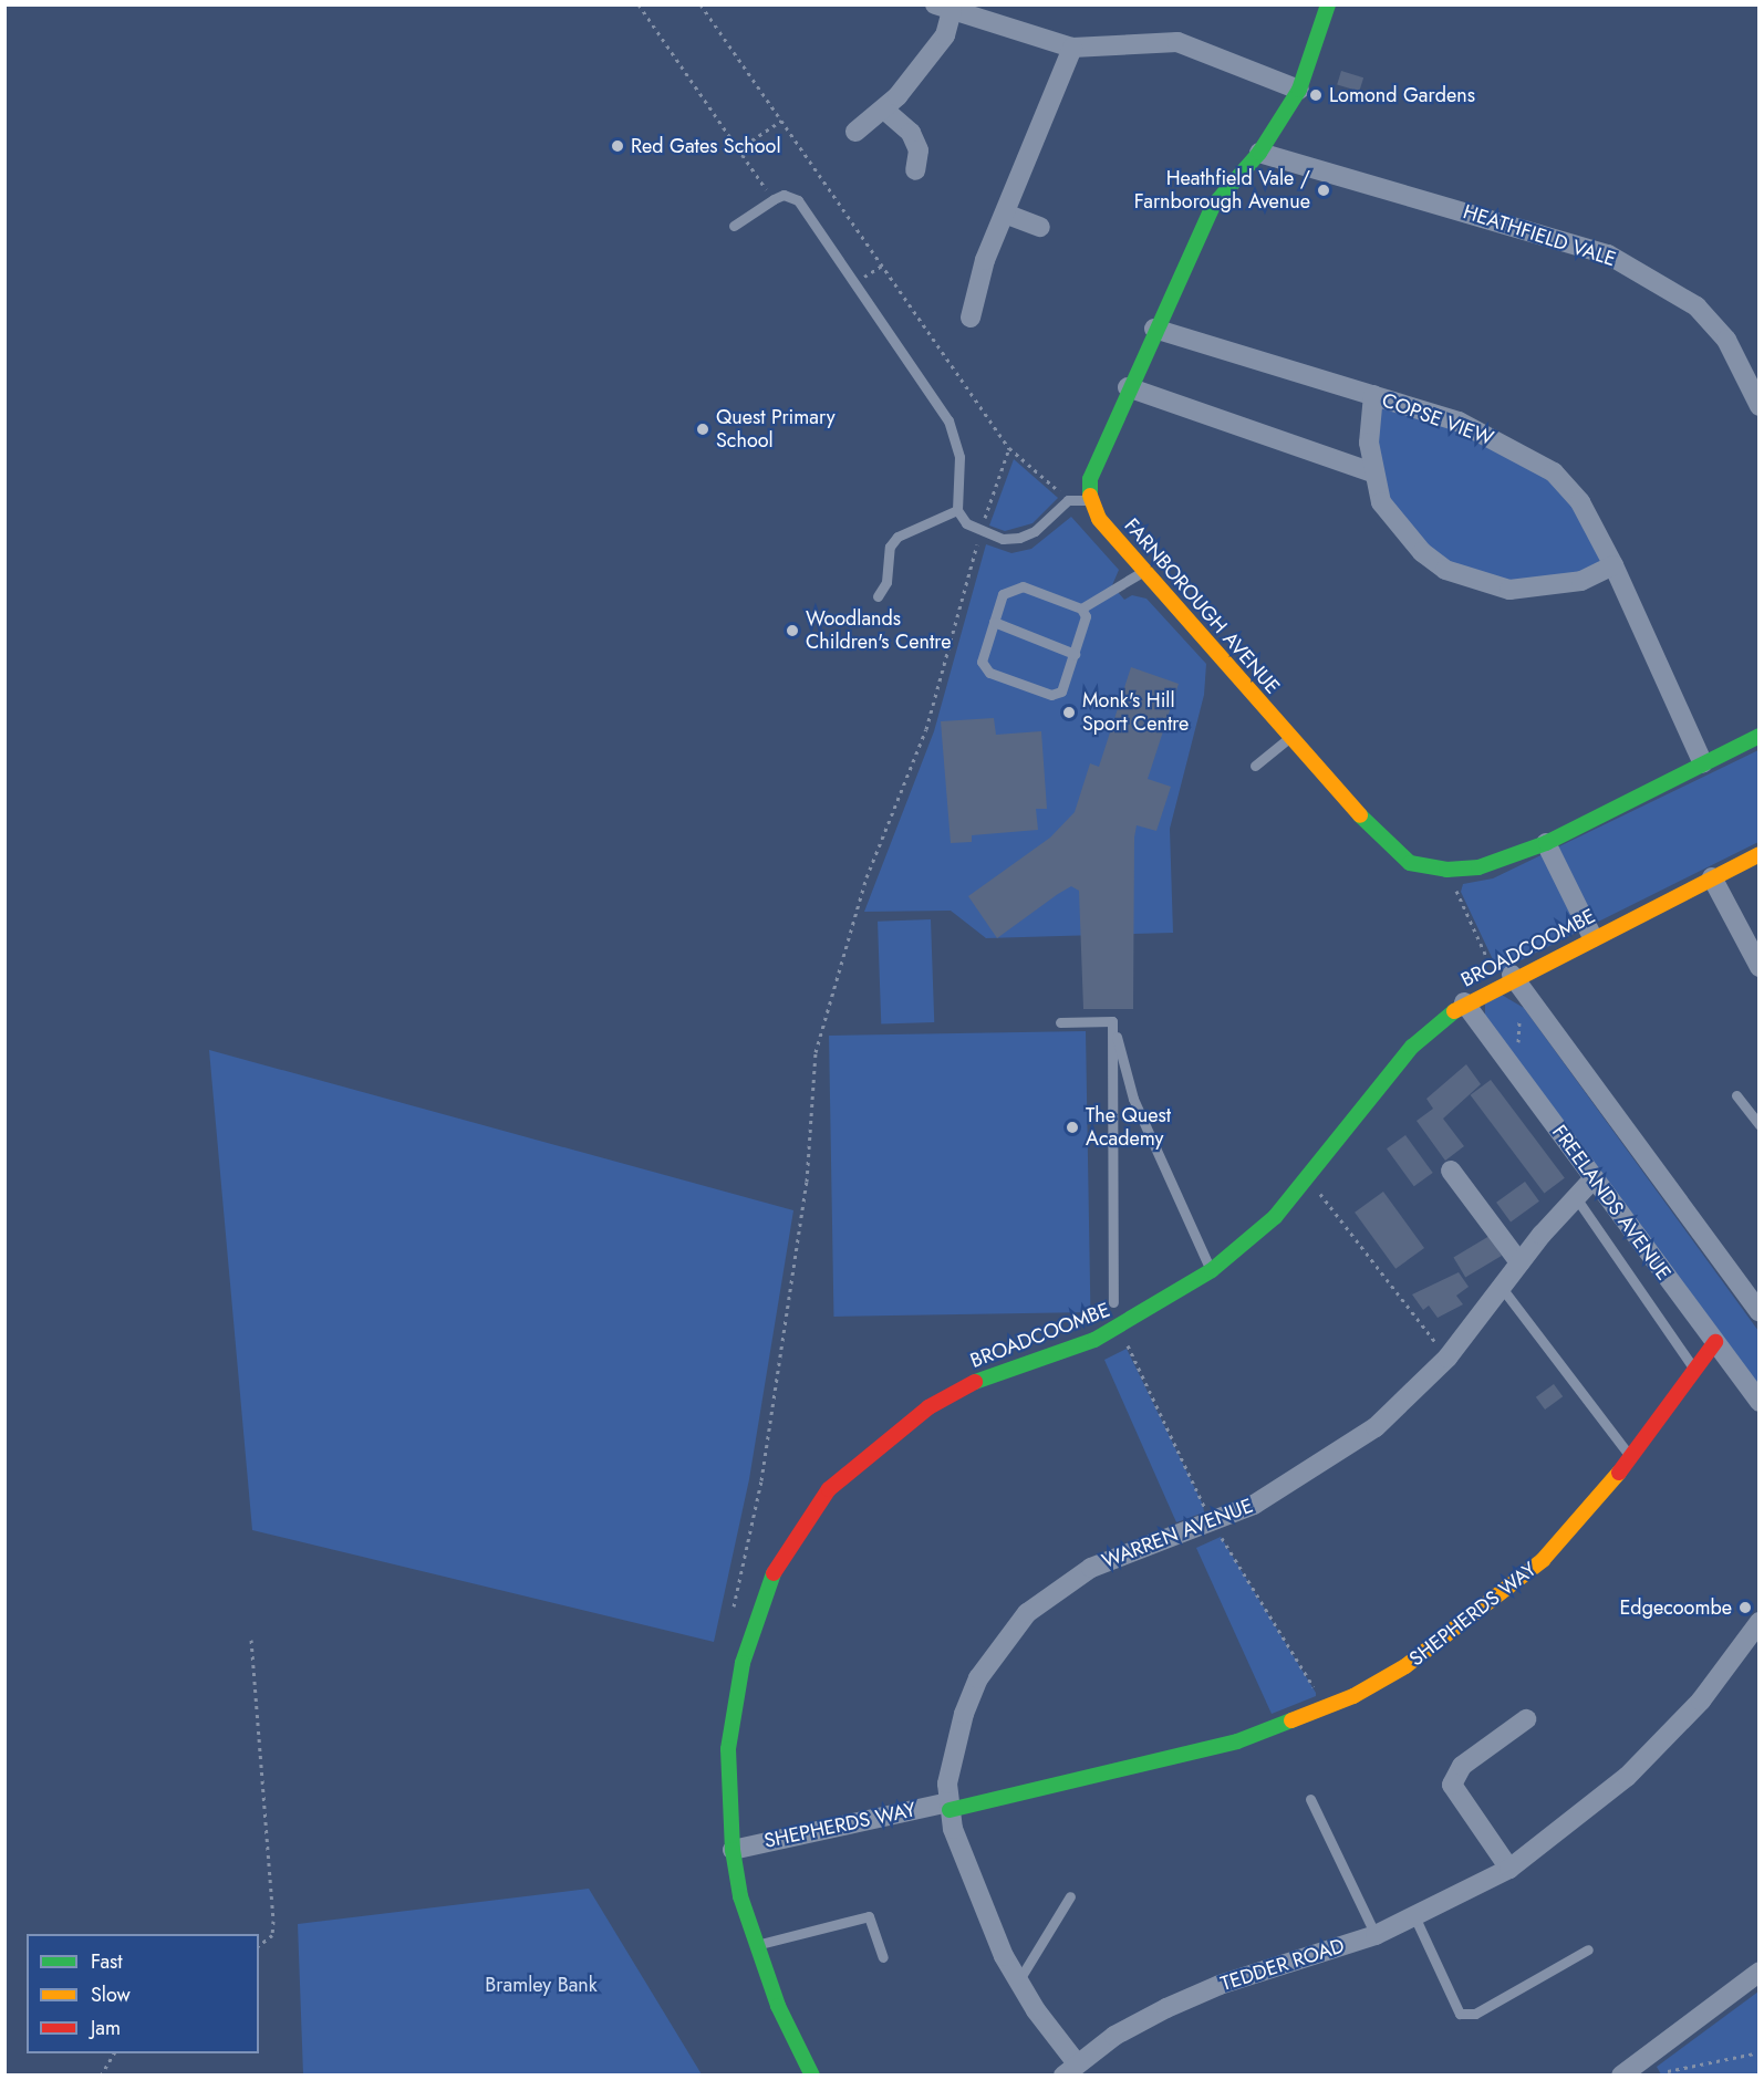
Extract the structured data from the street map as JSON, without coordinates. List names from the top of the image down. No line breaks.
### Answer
{"streets":{"street":["HEATHFIELD VALE","COPSE VIEW","FARNBOROUGH AVENUE","BROADCOOMBE","FREELANDS AVENUE","WARREN AVENUE","SHEPHERDS WAY","TEDDER ROAD"]},"crossings":[["COPSE VIEW","FARNBOROUGH AVENUE"],["BROADCOOMBE","FREELANDS AVENUE"],["BROADCOOMBE","SHEPHERDS WAY"],["FREELANDS AVENUE","WARREN AVENUE"],["FREELANDS AVENUE","SHEPHERDS WAY"],["WARREN AVENUE","SHEPHERDS WAY"],["WARREN AVENUE","TEDDER ROAD"]],"parks":["Bramley Bank"],"places":["Lomond Gardens","Red Gates School","Heathfield Vale / Farnborough Avenue","Quest Primary School","Woodlands Children's Centre","Monk's Hill Sport Centre","The Quest Academy","Edgecoombe"],"legend":["Fast","Slow","Jam"]}
